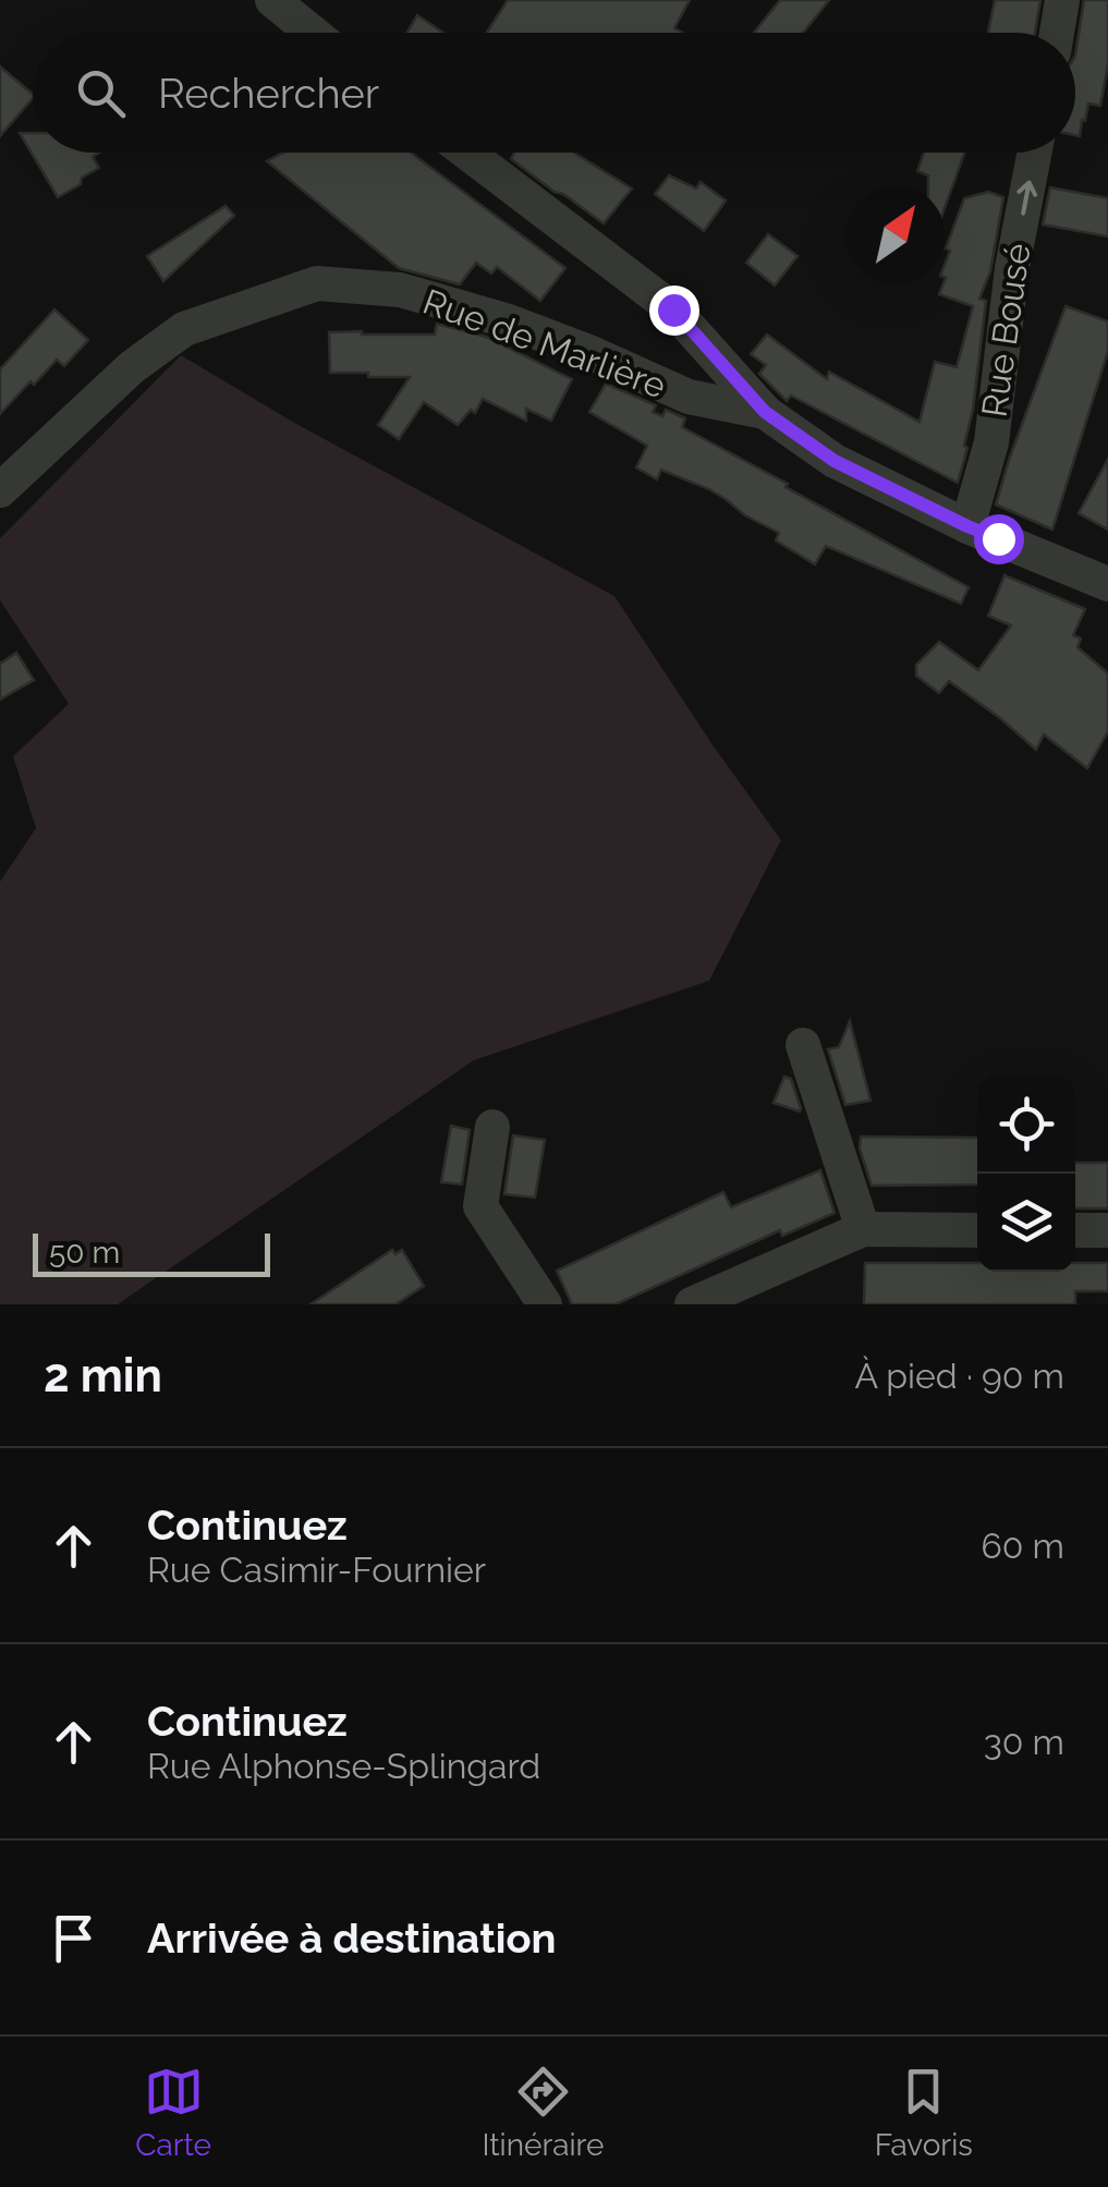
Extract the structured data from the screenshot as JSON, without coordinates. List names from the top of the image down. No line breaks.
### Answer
{"streets":{"street":["Rue Bousé","Rue de Marlière"]},"one_way":["Rue Bousé"],"scale_bar":"50 m","north":"top right","page":{"search":"Rechercher","scale":"50 m","heading":["2 min","À pied · 90 m"],"list":[["Continuez","Rue Casimir-Fournier","60 m"],["Continuez","Rue Alphonse-Splingard","30 m"],"Arrivée à destination"],"nav":["Carte","Itinéraire","Favoris"]}}
